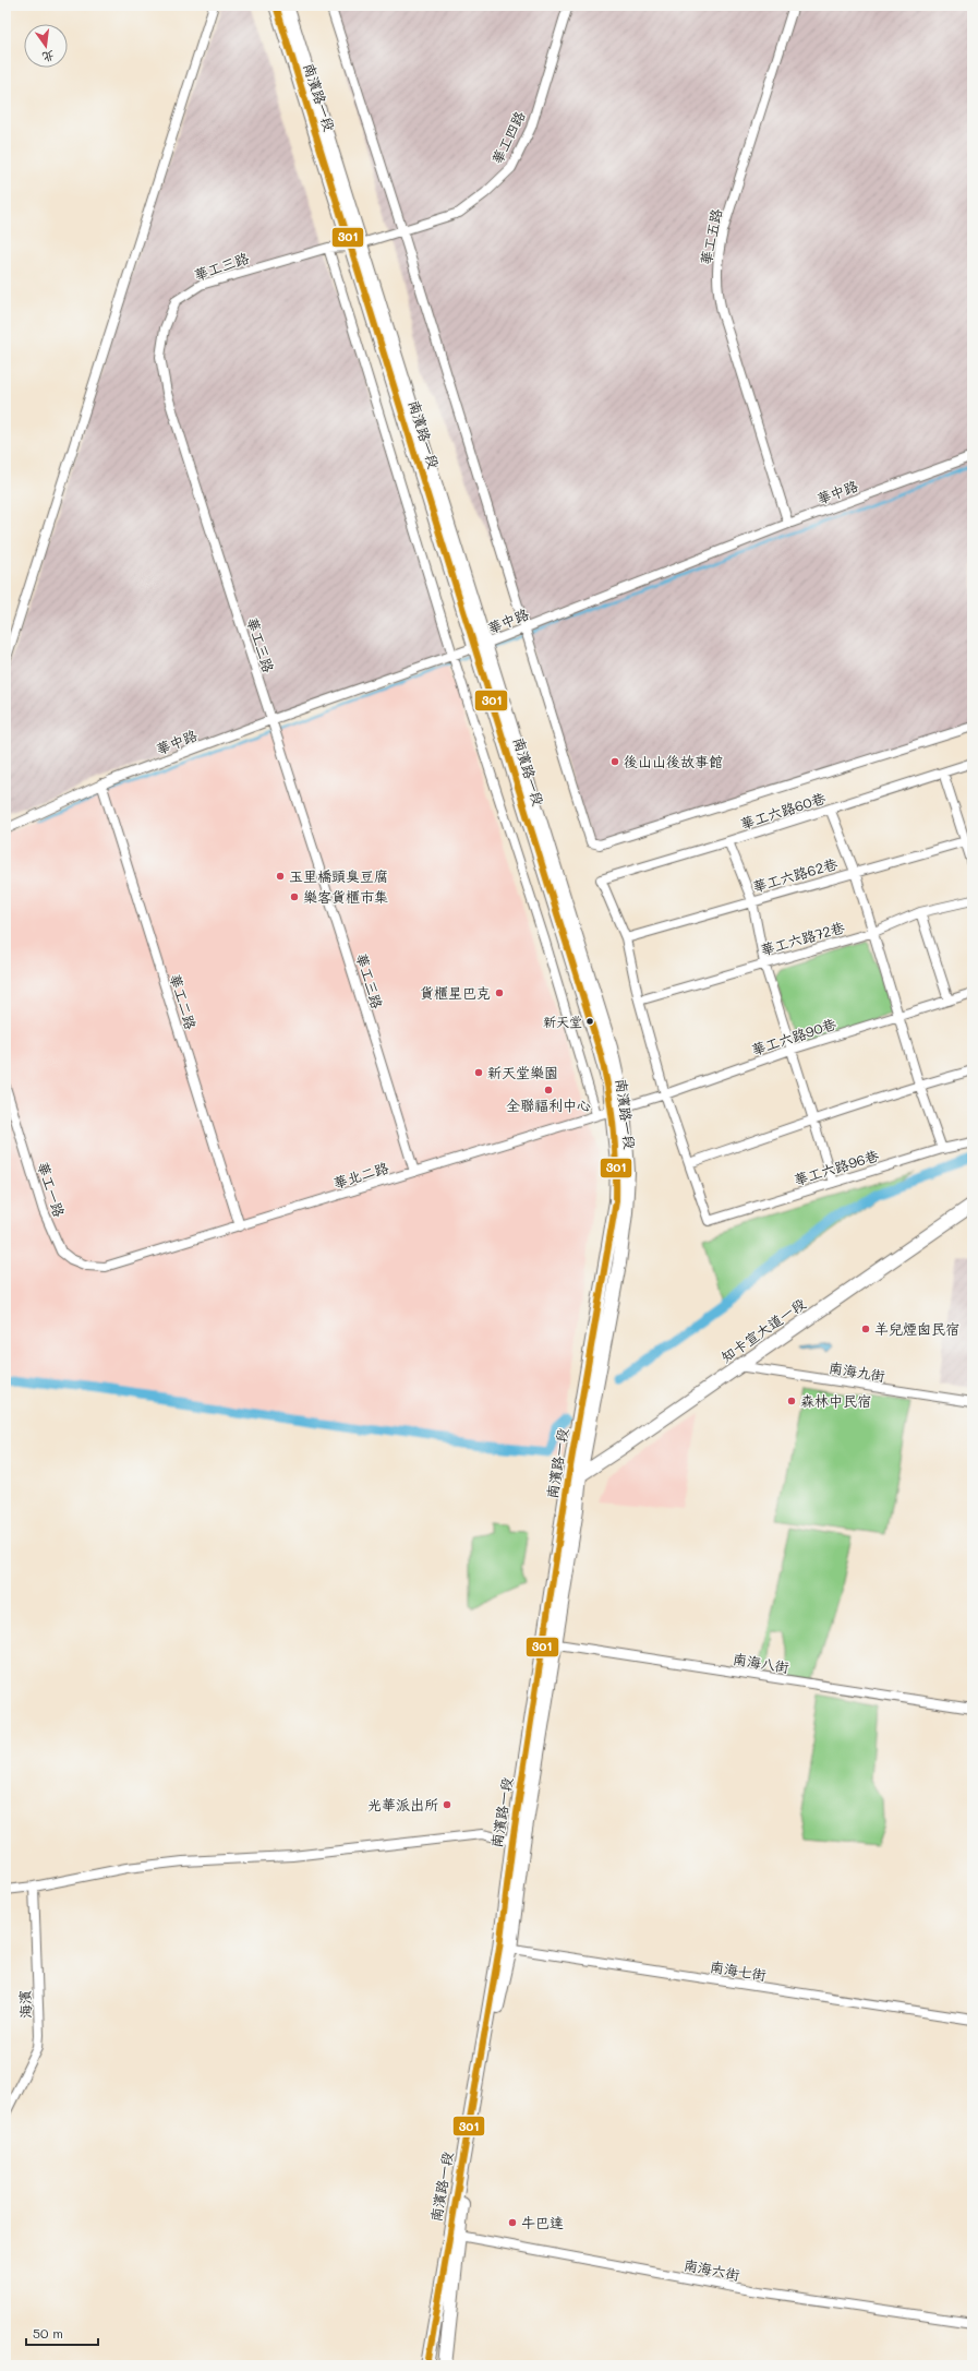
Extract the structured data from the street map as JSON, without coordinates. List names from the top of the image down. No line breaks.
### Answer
{"streets":{"main road":["南濱路一段","知卡宣大道一段"],"street":["華工四路","華工五路","華工三路","華中路","華工六路60巷","華工六路62巷","華工六路72巷","華工二路","華工六路90巷","華工六路96巷","華北二路","華工一路","南海九街","南海八街","南海七街","海濱","南海六街"]},"crossings":[["南濱路一段","華工四路"],["南濱路一段","華工三路"],["南濱路一段","華中路"],["南濱路一段","華工六路90巷"],["南濱路一段","華北二路"],["南濱路一段","知卡宣大道一段"],["南濱路一段","南海八街"],["南濱路一段","南海七街"],["南濱路一段","南海六街"],["華工四路","華工三路"],["華工五路","華中路"],["華工三路","華中路"],["華工三路","華北二路"],["華中路","華工二路"],["華工六路60巷","華工六路62巷"],["華工二路","華北二路"],["華工六路90巷","華北二路"],["華北二路","華工一路"],["知卡宣大道一段","南海九街"]],"places":["後山山後故事館","玉里橋頭臭豆腐","樂客貨櫃市集","貨櫃星巴克","新天堂","新天堂樂園","全聯福利中心","羊兒煙囪民宿","森林中民宿","光華派出所","牛巴達"],"lines":["transit line 301"],"scale_bar":"50 m","north":"bottom"}
